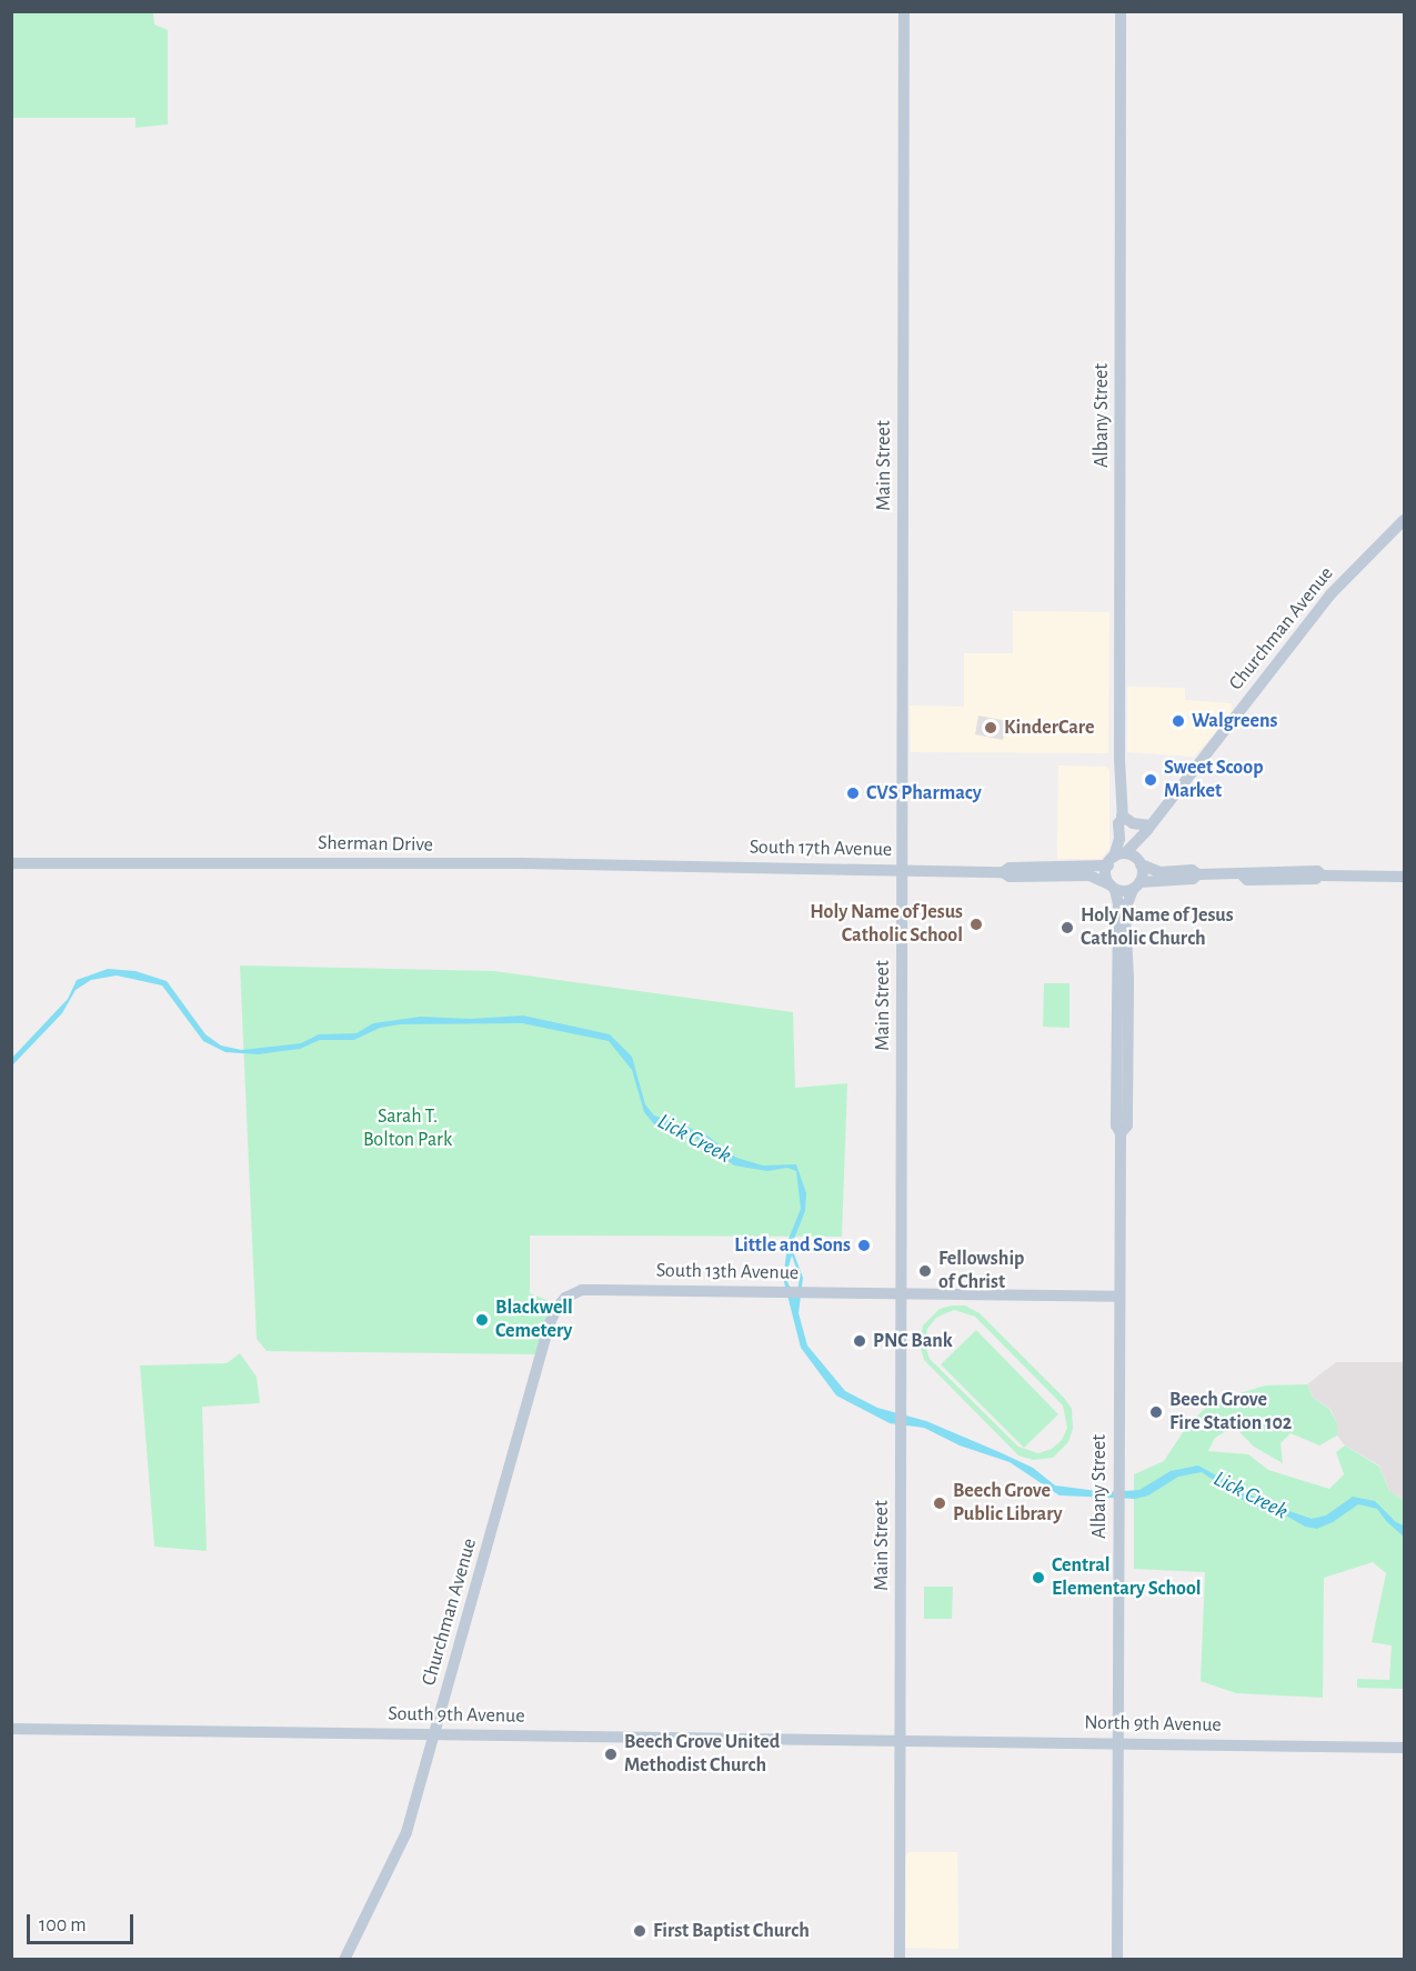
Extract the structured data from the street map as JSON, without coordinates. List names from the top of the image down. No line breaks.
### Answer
{"streets":{"street":["Albany Street","Main Street","Churchman Avenue","Sherman Drive","South 17th Avenue","South 13th Avenue","South 9th Avenue","North 9th Avenue"]},"crossings":[["Albany Street","Churchman Avenue"],["Albany Street","South 13th Avenue"],["Albany Street","North 9th Avenue"],["Main Street","South 17th Avenue"],["Main Street","South 13th Avenue"],["Main Street","South 9th Avenue"],["Main Street","North 9th Avenue"],["Churchman Avenue","South 13th Avenue"],["Churchman Avenue","South 9th Avenue"],["Sherman Drive","South 17th Avenue"],["South 9th Avenue","North 9th Avenue"]],"water":["Lick Creek"],"parks":["Sarah T. Bolton Park"],"places":["Walgreens","KinderCare","Sweet Scoop Market","CVS Pharmacy","Holy Name of Jesus Catholic School","Holy Name of Jesus Catholic Church","Little and Sons","Fellowship of Christ","Blackwell Cemetery","PNC Bank","Beech Grove Fire Station 102","Beech Grove Public Library","Central Elementary School","Beech Grove United Methodist Church","First Baptist Church"],"scale_bar":"100 m"}
